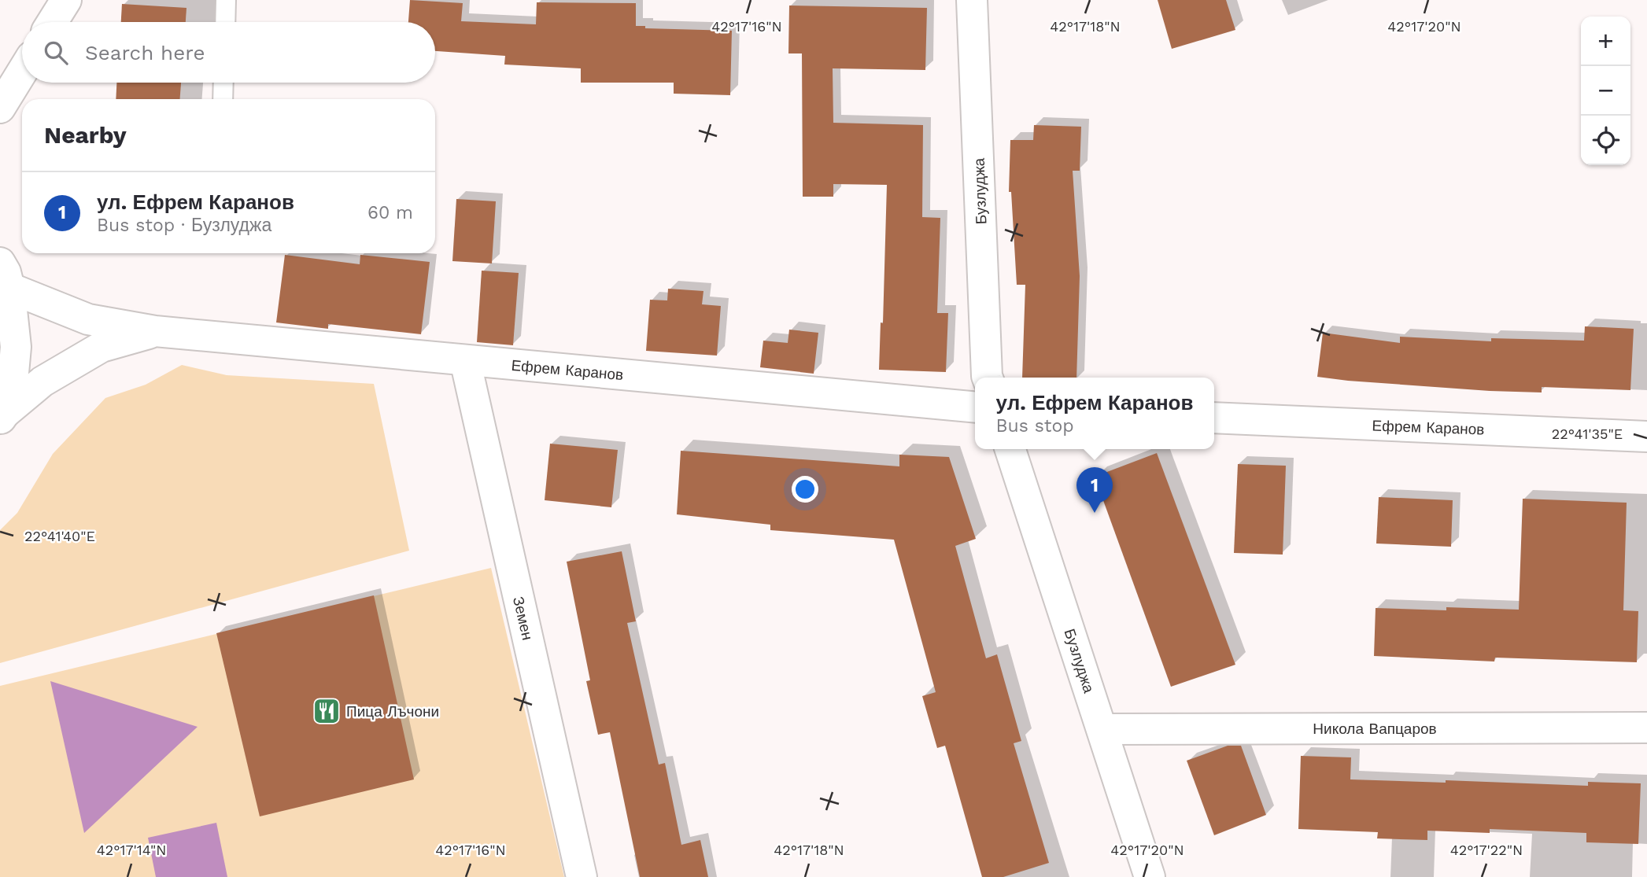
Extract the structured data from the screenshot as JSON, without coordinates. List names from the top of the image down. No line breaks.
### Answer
{"streets":{"street":["Бузлуджа","Ефрем Каранов","Земен","Никола Вапцаров"]},"crossings":[["Бузлуджа","Никола Вапцаров"],["Ефрем Каранов","Земен"]],"places":{"restaurant":["Пица Лъчони"]},"page":{"map_buttons":["+","−"],"search":"Search here","heading":"Nearby","list":[{"mark":"1","name":"ул. Ефрем Каранов","note":"Bus stop · Бузлуджа","value":"60 m"}],"popup":["ул. Ефрем Каранов","Bus stop"],"pins":"1"},"coordinates":["42°17'16\"N","42°17'18\"N","42°17'20\"N","22°41'35\"E","22°41'40\"E","42°17'14\"N","42°17'22\"N"]}
